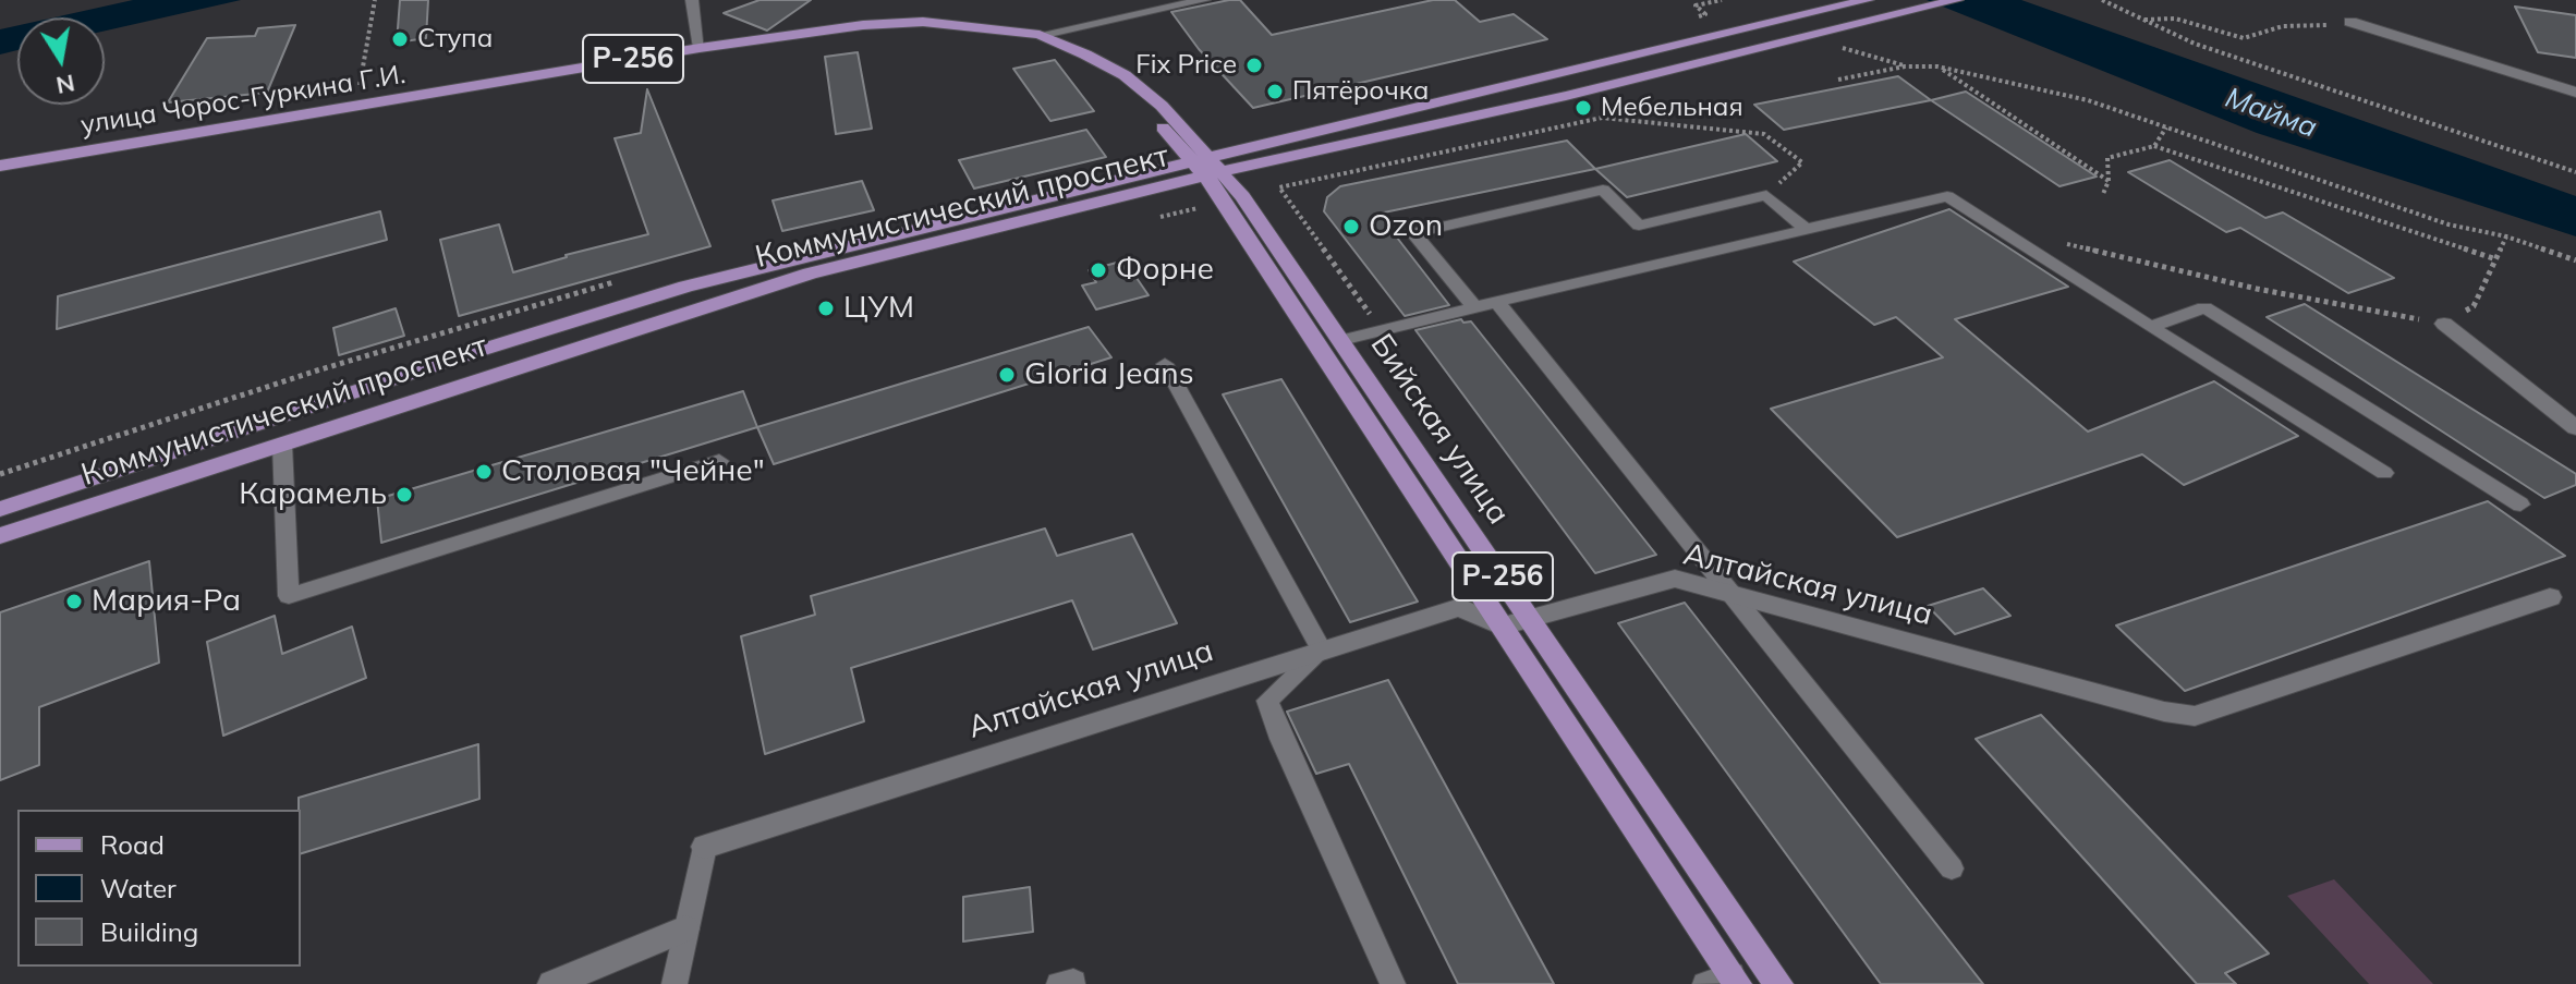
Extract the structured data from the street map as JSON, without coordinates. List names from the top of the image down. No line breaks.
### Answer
{"streets":{"main road":["Р-256","улица Чорос-Гуркина Г.И.","Коммунистический проспект","Бийская улица"],"street":["Алтайская улица"]},"crossings":[["улица Чорос-Гуркина Г.И.","Коммунистический проспект"],["улица Чорос-Гуркина Г.И.","Бийская улица"],["Коммунистический проспект","Бийская улица"],["Бийская улица","Алтайская улица"]],"water":["Майма"],"places":["Ступа","Fix Price","Пятёрочка","Мебельная","Ozon","Форне","ЦУМ","Gloria Jeans","Столовая \"Чейне\"","Карамель","Мария-Ра"],"legend":["Road","Water","Building"],"north":"bottom"}
